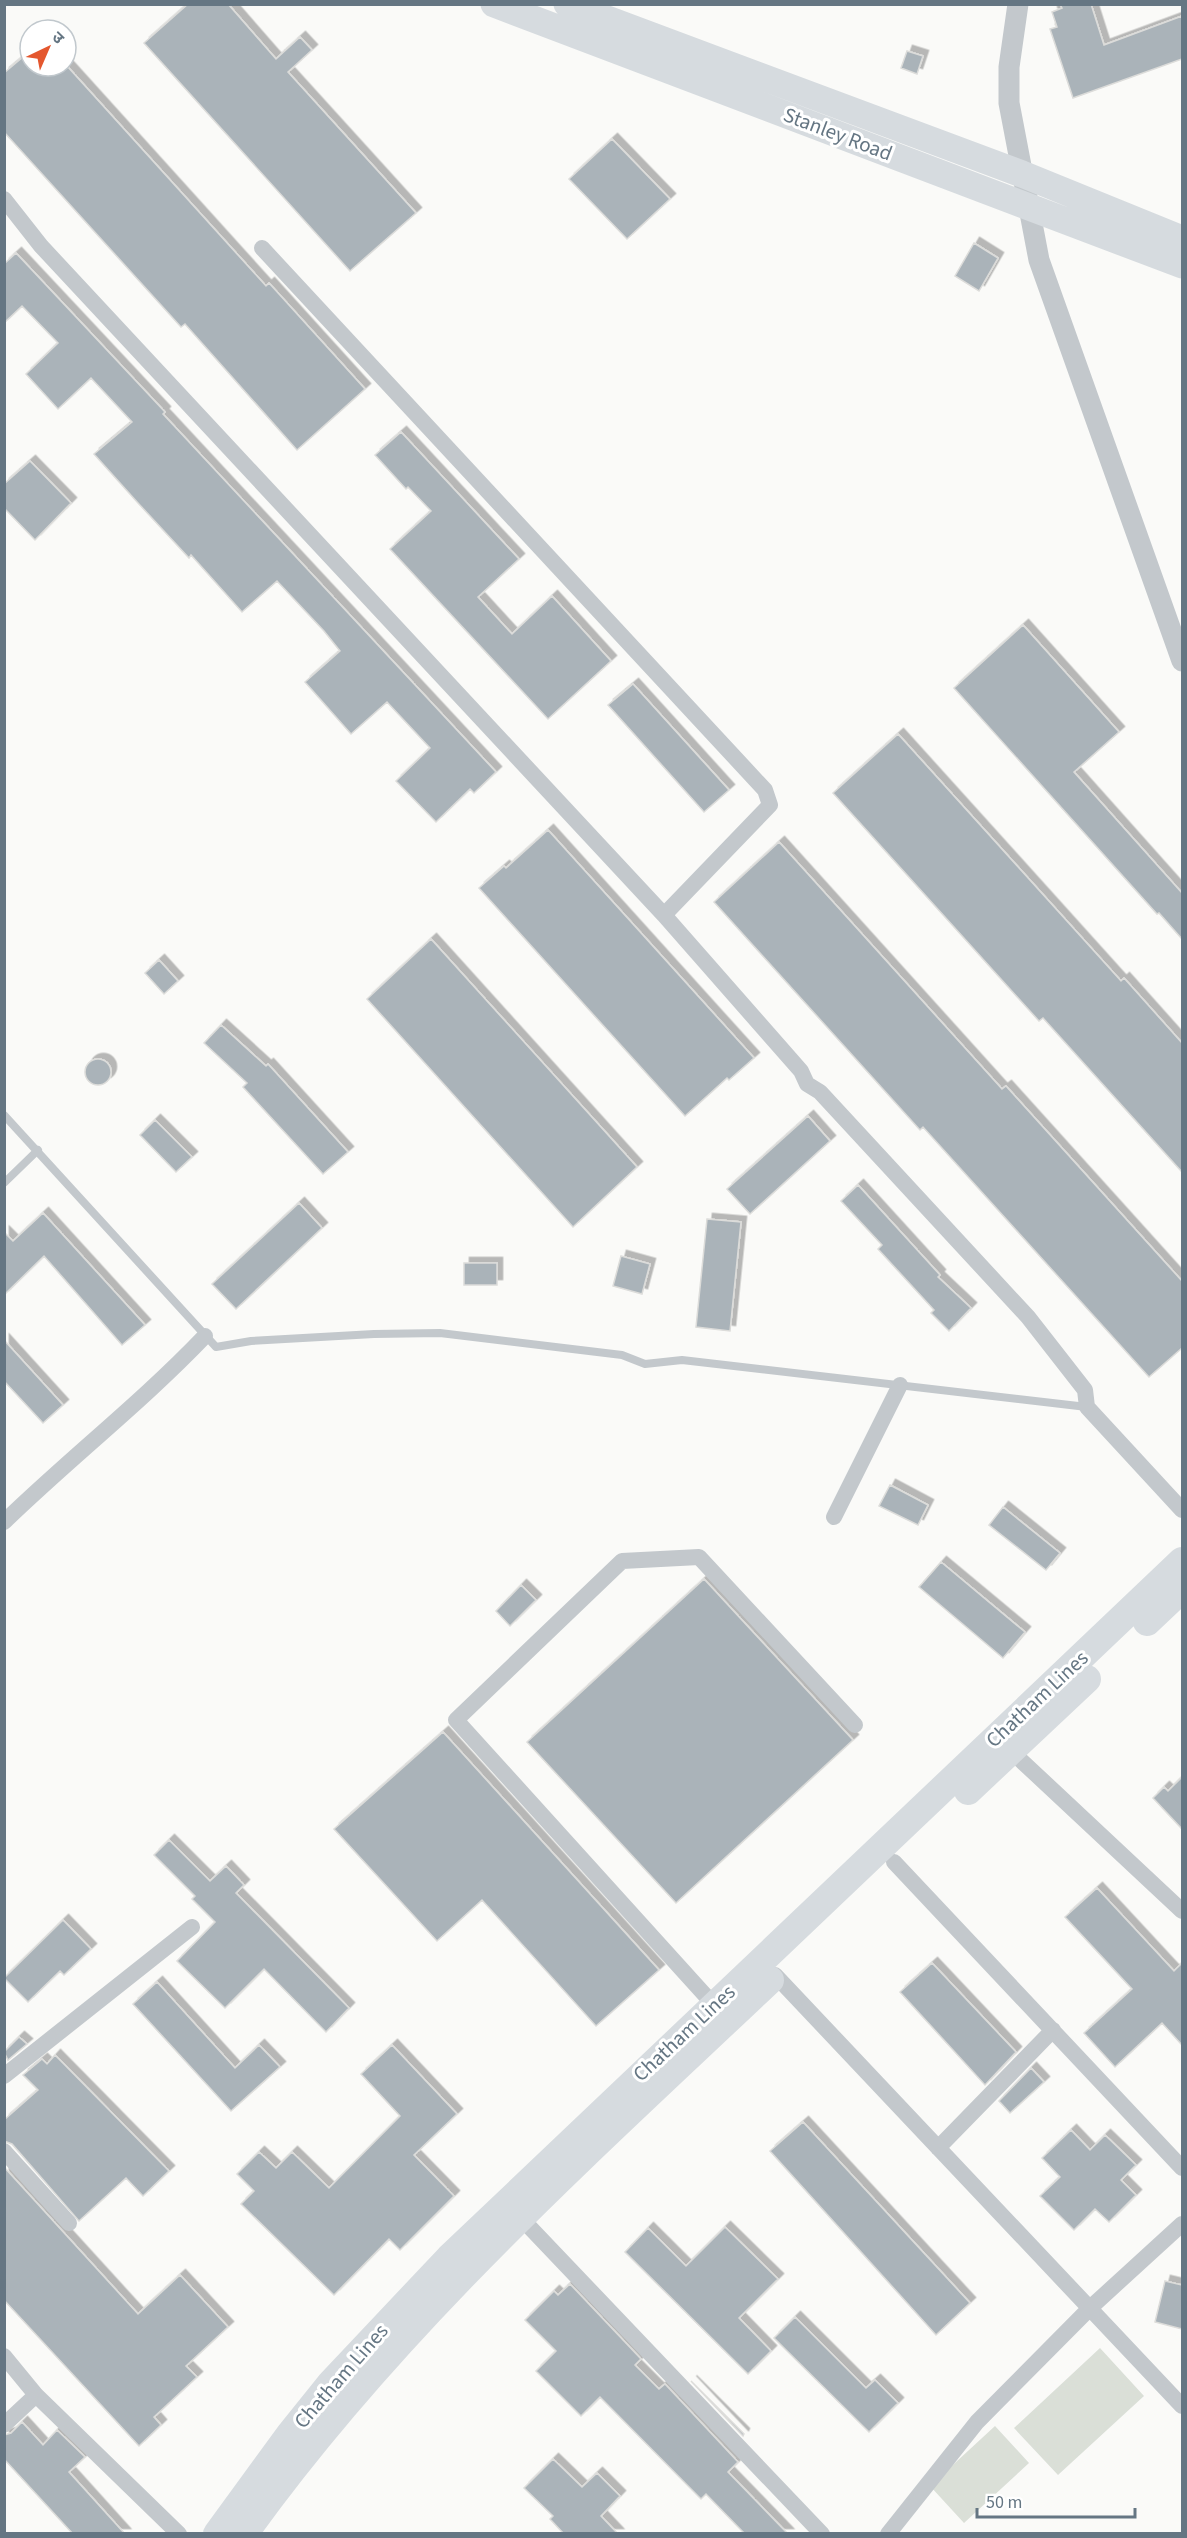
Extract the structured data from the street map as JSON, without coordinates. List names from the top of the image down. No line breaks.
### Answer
{"streets":{"highway":["Chatham Lines"],"main road":["Stanley Road"]},"scale_bar":"50 m","north":"top right"}
